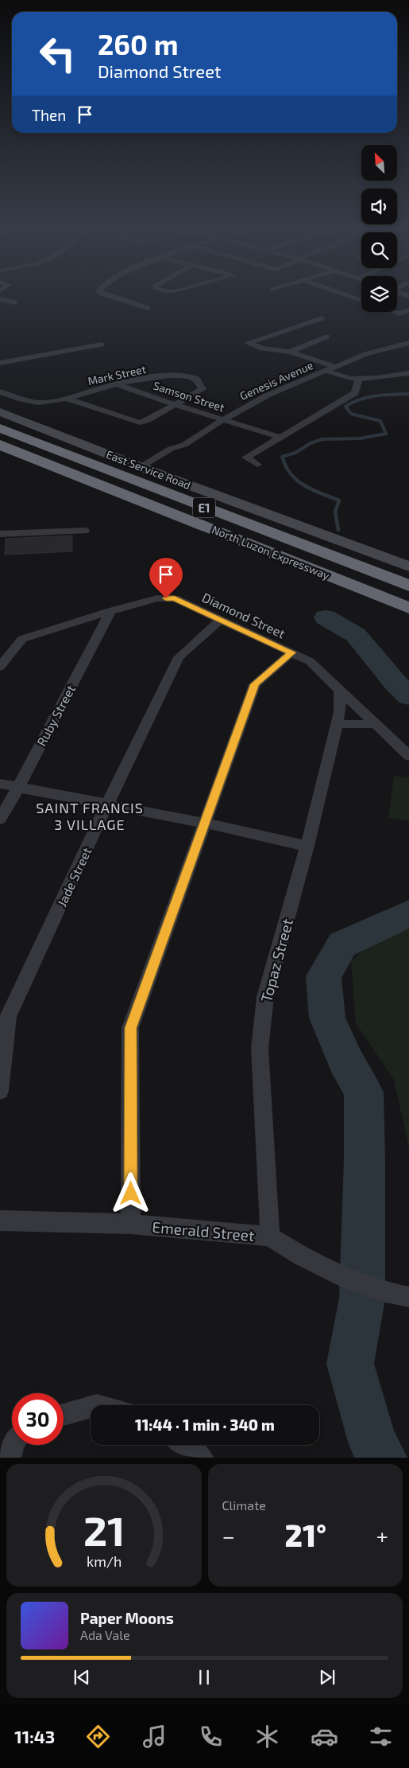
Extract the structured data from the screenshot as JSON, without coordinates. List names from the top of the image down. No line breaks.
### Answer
{"streets":{"highway":["E1","North Luzon Expressway"],"main road":["East Service Road"],"street":["Mark Street","Genesis Avenue","Samson Street","Diamond Street","Ruby Street","Jade Street","Topaz Street","Emerald Street"]},"crossings":[["Mark Street","Samson Street"],["Genesis Avenue","Samson Street"],["Diamond Street","Ruby Street"],["Diamond Street","Jade Street"],["Diamond Street","Topaz Street"],["Topaz Street","Emerald Street"]],"districts":["SAINT FRANCIS 3 VILLAGE"],"north":"top left","page":{"turn":["260 m","Diamond Street"],"then":"Then","limit":"30","trip":"11:44 · 1 min · 340 m","tile":"Climate","heat":["−","21°","+"],"song":["Paper Moons","Ada Vale"],"tabs":"11:43","gauge":["21","km/h"]}}
